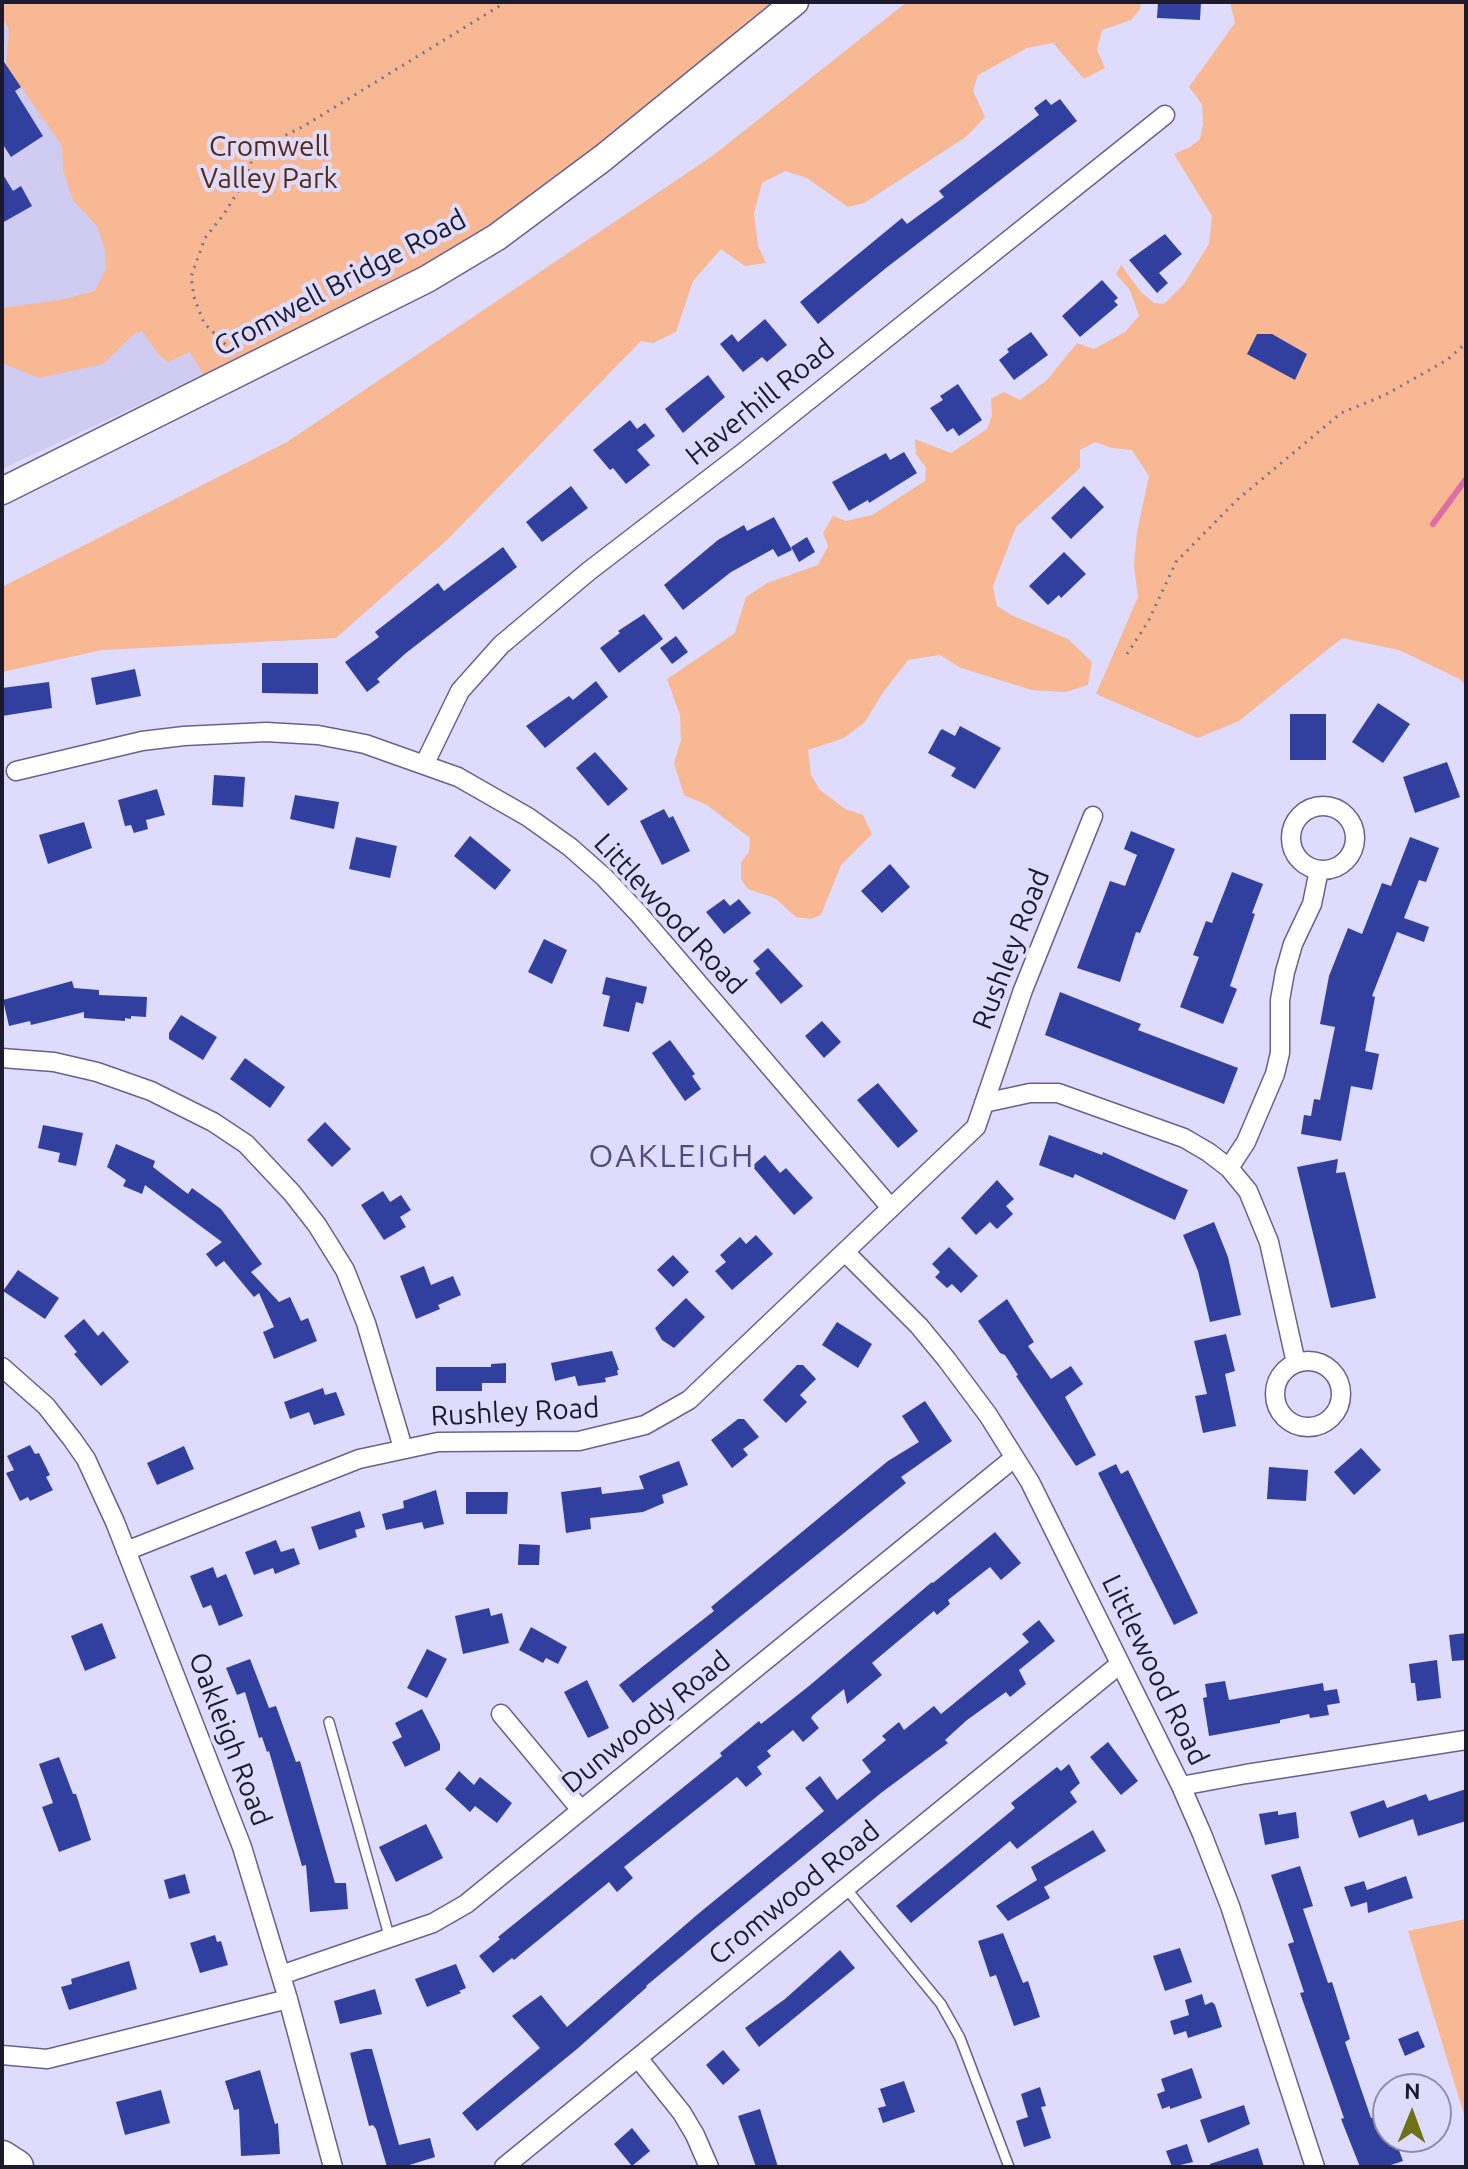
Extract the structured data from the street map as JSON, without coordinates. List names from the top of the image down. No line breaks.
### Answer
{"streets":{"main road":["Cromwell Bridge Road"],"street":["Haverhill Road","Littlewood Road","Rushley Road","Dunwoody Road","Oakleigh Road","Cromwood Road"]},"crossings":[["Haverhill Road","Littlewood Road"],["Littlewood Road","Rushley Road"],["Littlewood Road","Dunwoody Road"],["Littlewood Road","Cromwood Road"],["Rushley Road","Oakleigh Road"],["Dunwoody Road","Oakleigh Road"]],"districts":["OAKLEIGH"],"parks":["Cromwell Valley Park"],"north":"top"}
